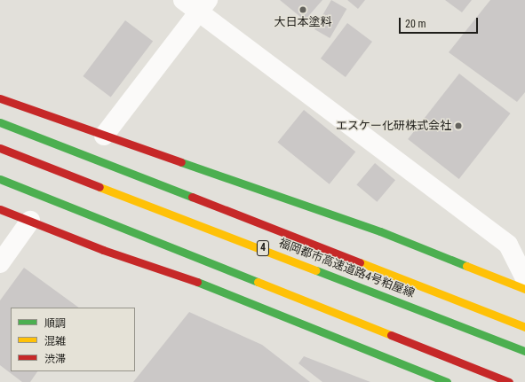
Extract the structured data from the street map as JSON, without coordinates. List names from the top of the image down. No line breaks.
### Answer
{"streets":{"main road":["4","福岡都市高速道路4号粕屋線"]},"places":["大日本塗料","エスケー化研株式会社"],"legend":["順調","混雑","渋滞"],"scale_bar":"20 m"}
